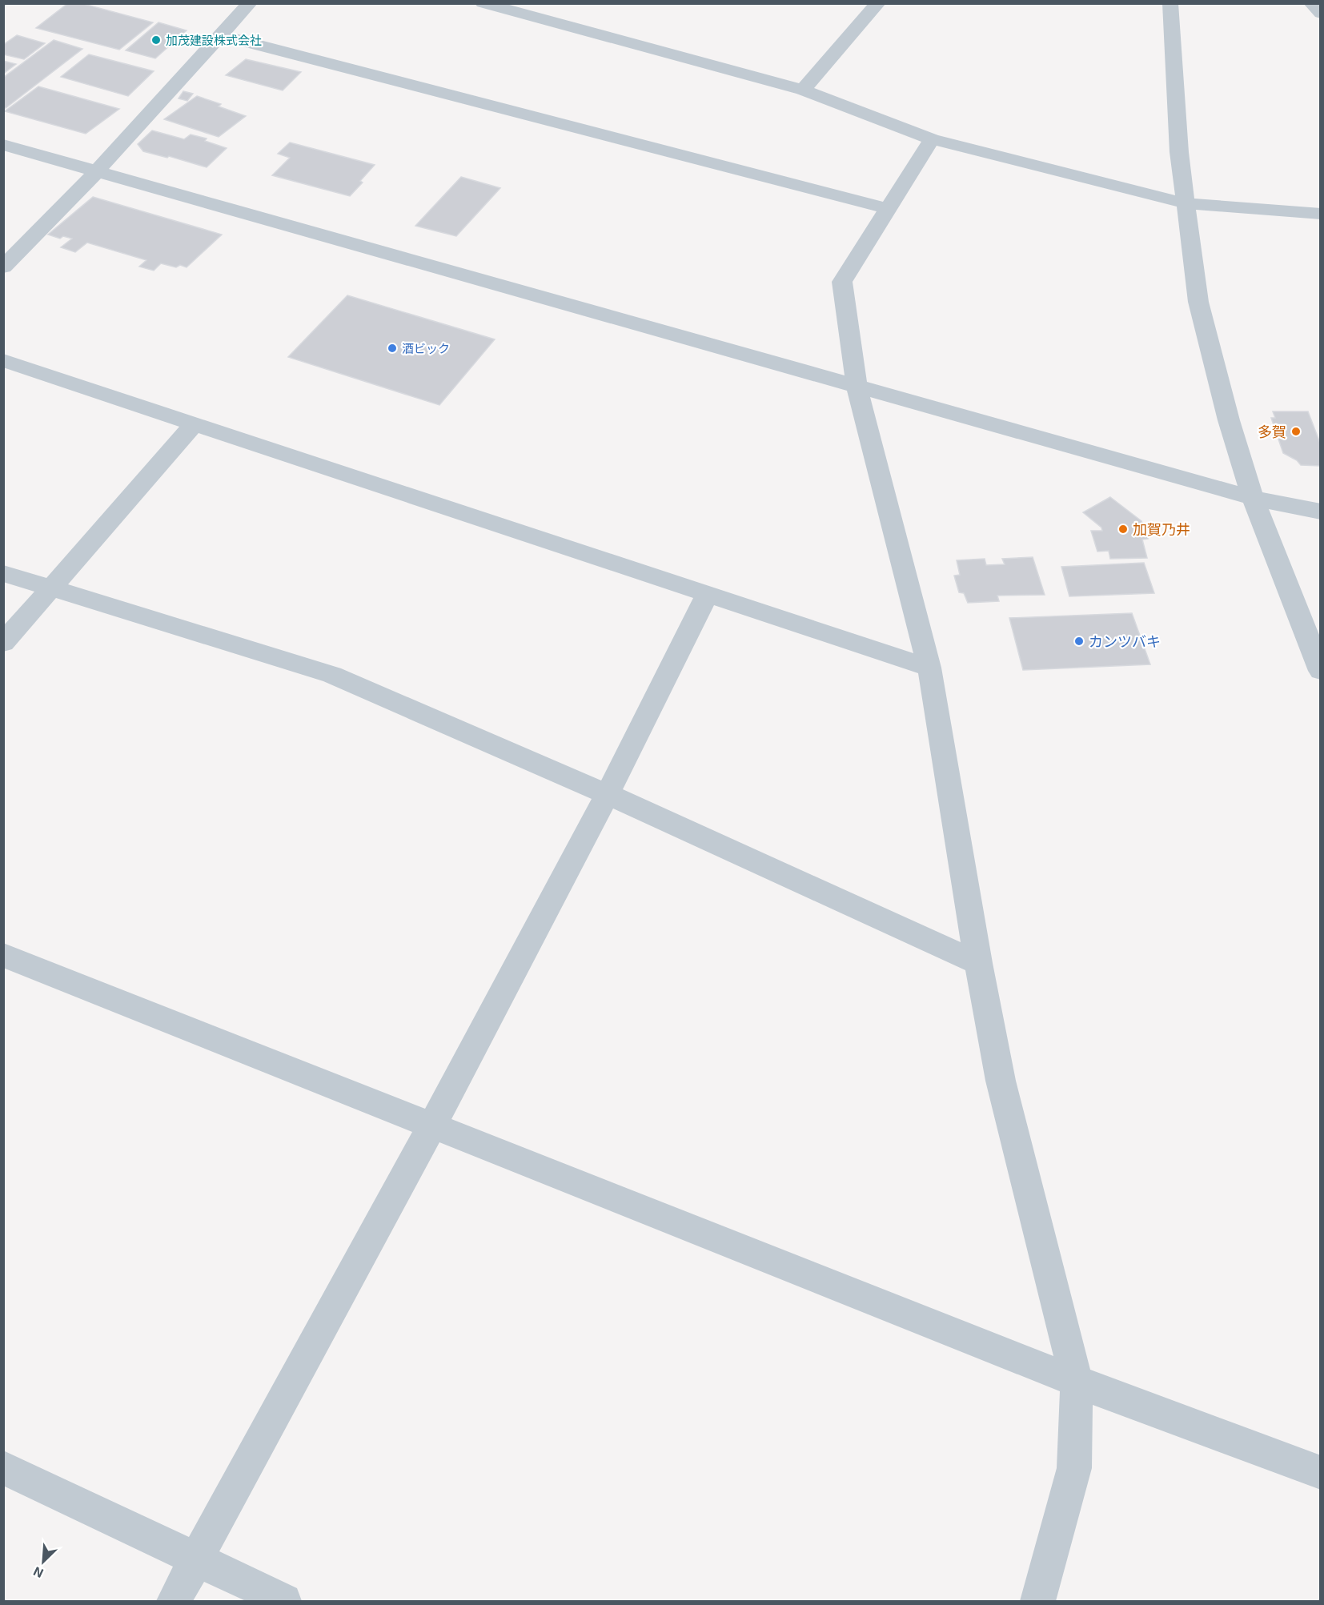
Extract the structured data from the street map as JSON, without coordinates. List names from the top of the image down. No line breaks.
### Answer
{"places":["加茂建設株式会社","酒ビック","多賀","加賀乃井","カンツバキ"],"north":"bottom left"}
